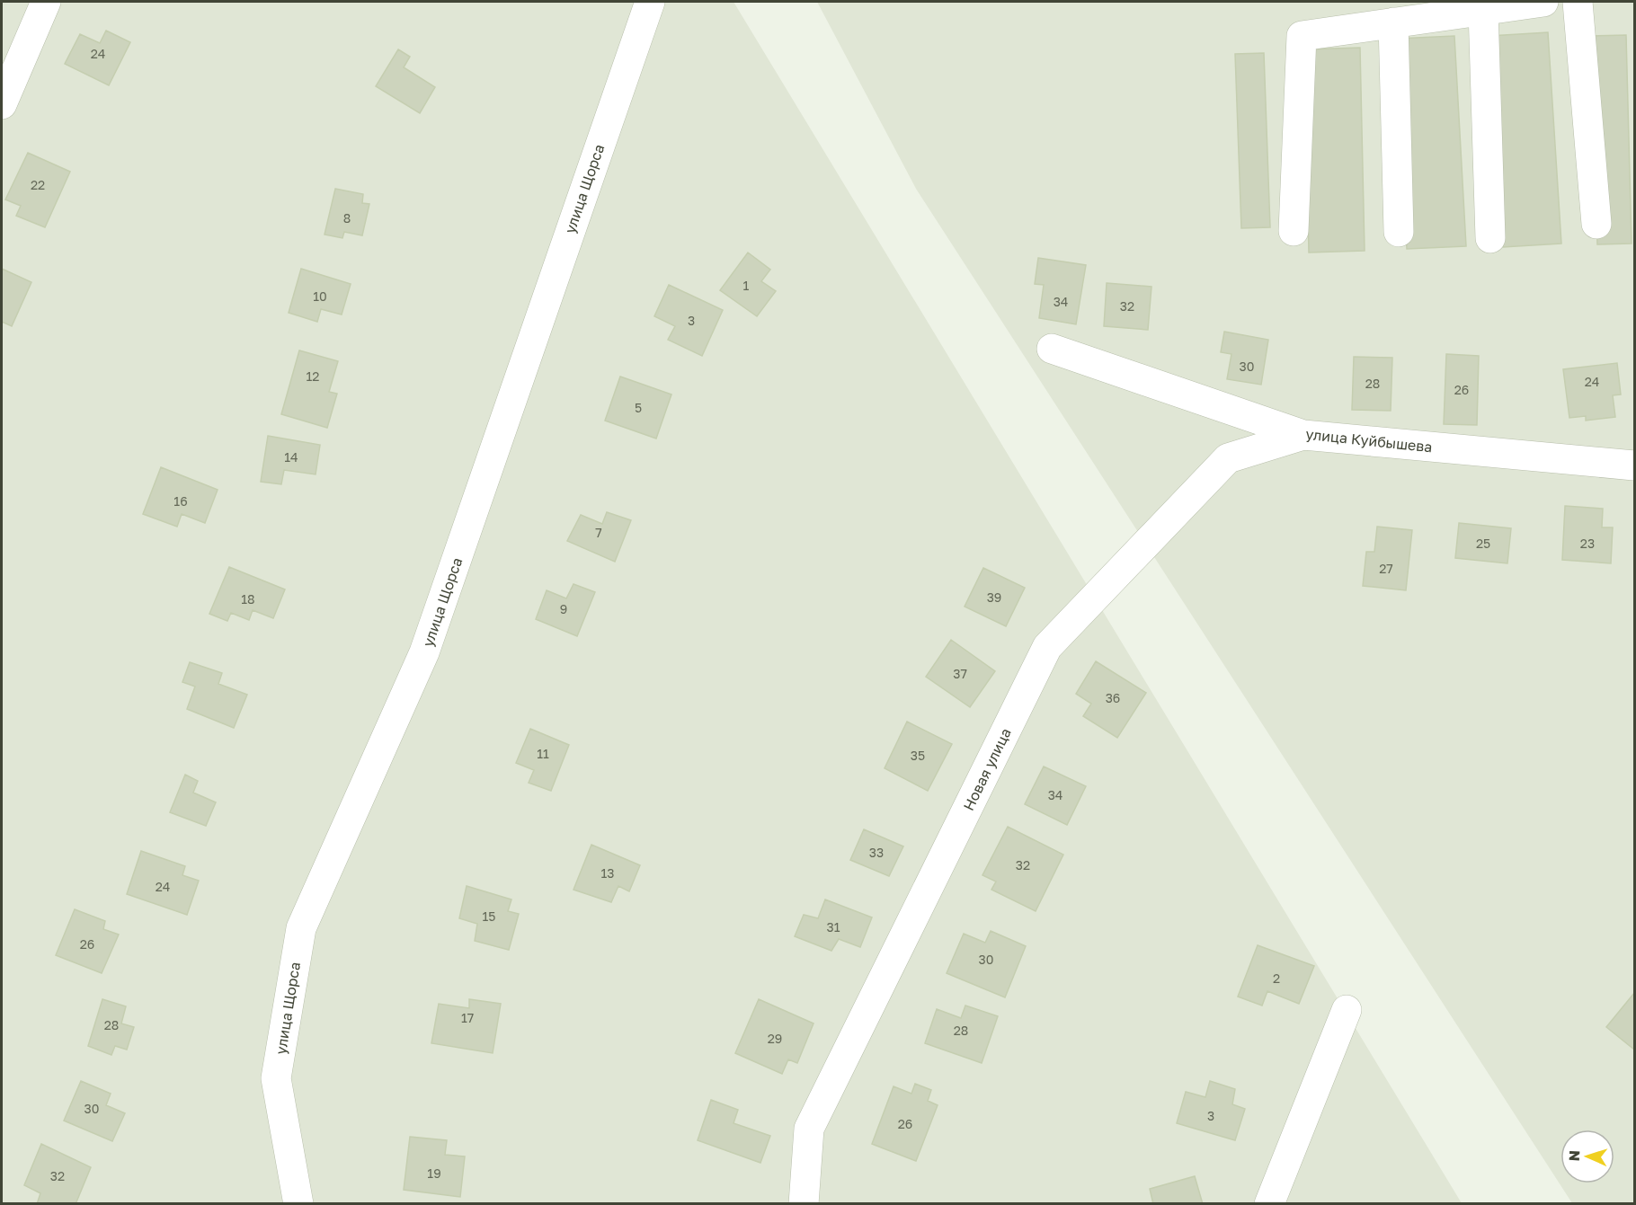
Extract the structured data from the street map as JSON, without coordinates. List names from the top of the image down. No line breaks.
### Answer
{"streets":{"street":["улица Щорса","улица Куйбышева","Новая улица"]},"crossings":[["улица Куйбышева","Новая улица"]],"house_numbers":["24","22","8","1","10","34","32","3","30","12","24","28","26","5","14","16","7","25","23","27","39","18","9","37","36","11","35","34","33","32","13","24","15","31","26","30","2","17","28","28","29","30","3","26","19","32"],"north":"left"}
